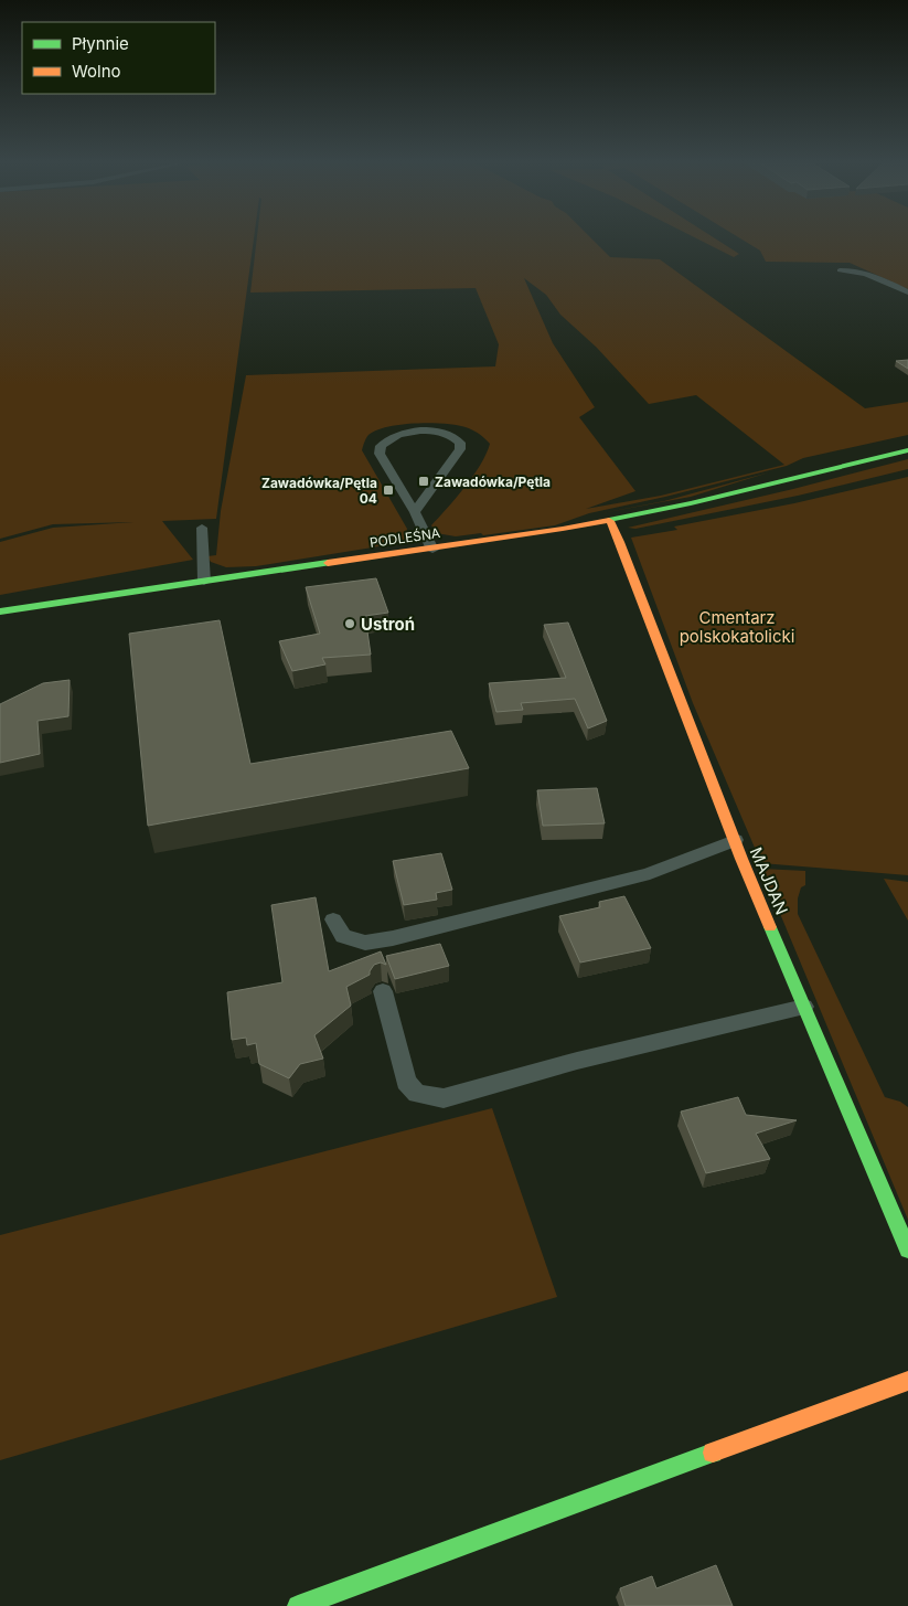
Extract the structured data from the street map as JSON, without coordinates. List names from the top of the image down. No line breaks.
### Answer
{"streets":{"street":["PODLEŚNA","MAJDAN"]},"crossings":[["PODLEŚNA","MAJDAN"]],"parks":["Cmentarz polskokatolicki"],"places":{"transit":["Zawadówka/Pętla","Zawadówka/Pętla 04"],"other":["Ustroń"]},"legend":["Płynnie","Wolno"]}
